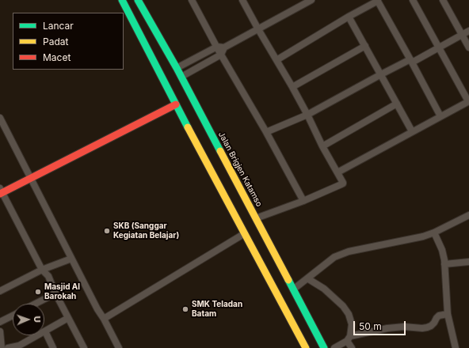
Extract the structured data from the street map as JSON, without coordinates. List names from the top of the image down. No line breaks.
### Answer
{"streets":{"main road":["Jalan Brigjen Katamso"]},"places":["SKB (Sanggar Kegiatan Belajar)","Masjid Al Barokah","SMK Teladan Batam"],"legend":["Lancar","Padat","Macet"],"scale_bar":"50 m","north":"right"}
